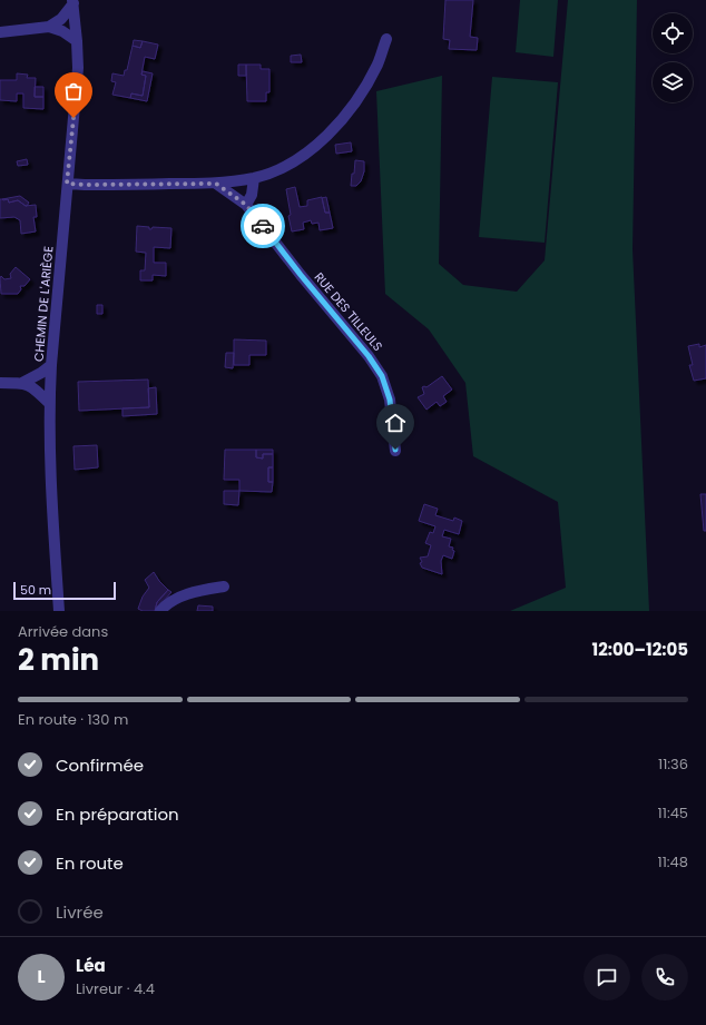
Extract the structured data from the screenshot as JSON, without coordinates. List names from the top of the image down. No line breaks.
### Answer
{"streets":{"street":["CHEMIN DE L'ARIÈGE","RUE DES TILLEULS"]},"scale_bar":"50 m","page":{"scale":"50 m","heading":["2 min","Arrivée dans","12:00–12:05"],"panel":["Léa","Livreur · 4.4"],"bar":"En route · 130 m","list":[["Confirmée","11:36"],["En préparation","11:45"],["En route","11:48"],"Livrée"],"round":"L"}}
